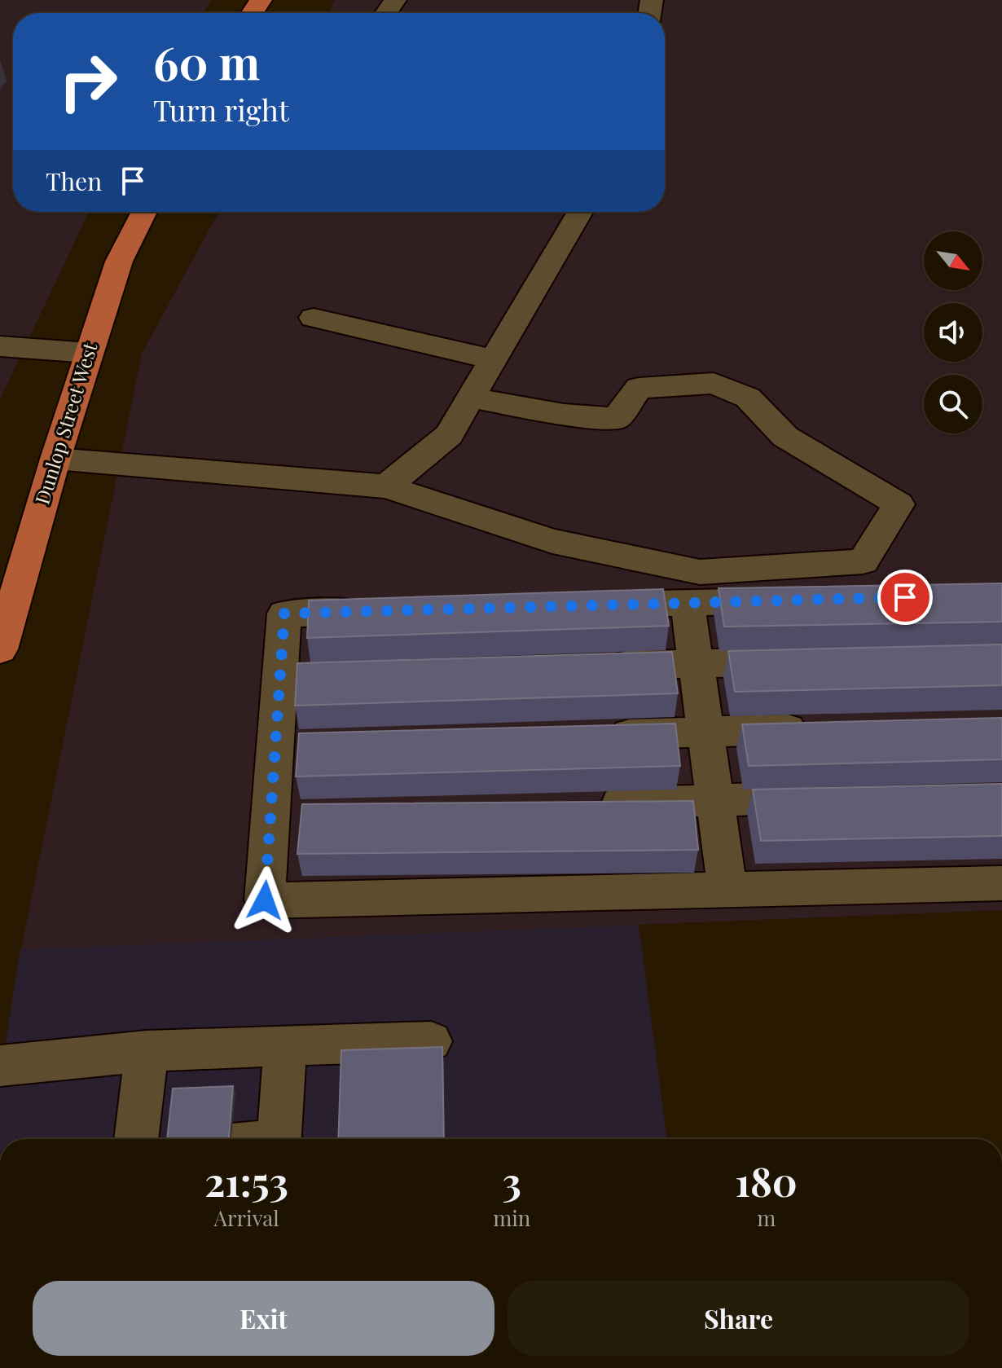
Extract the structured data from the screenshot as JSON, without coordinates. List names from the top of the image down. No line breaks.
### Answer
{"streets":{"main road":["Dunlop Street West"]},"north":"bottom right","page":{"turn":["60 m","Turn right"],"then":"Then","eta":["21:53","Arrival","3","min","180","m"],"buttons":["Exit","Share"]}}
